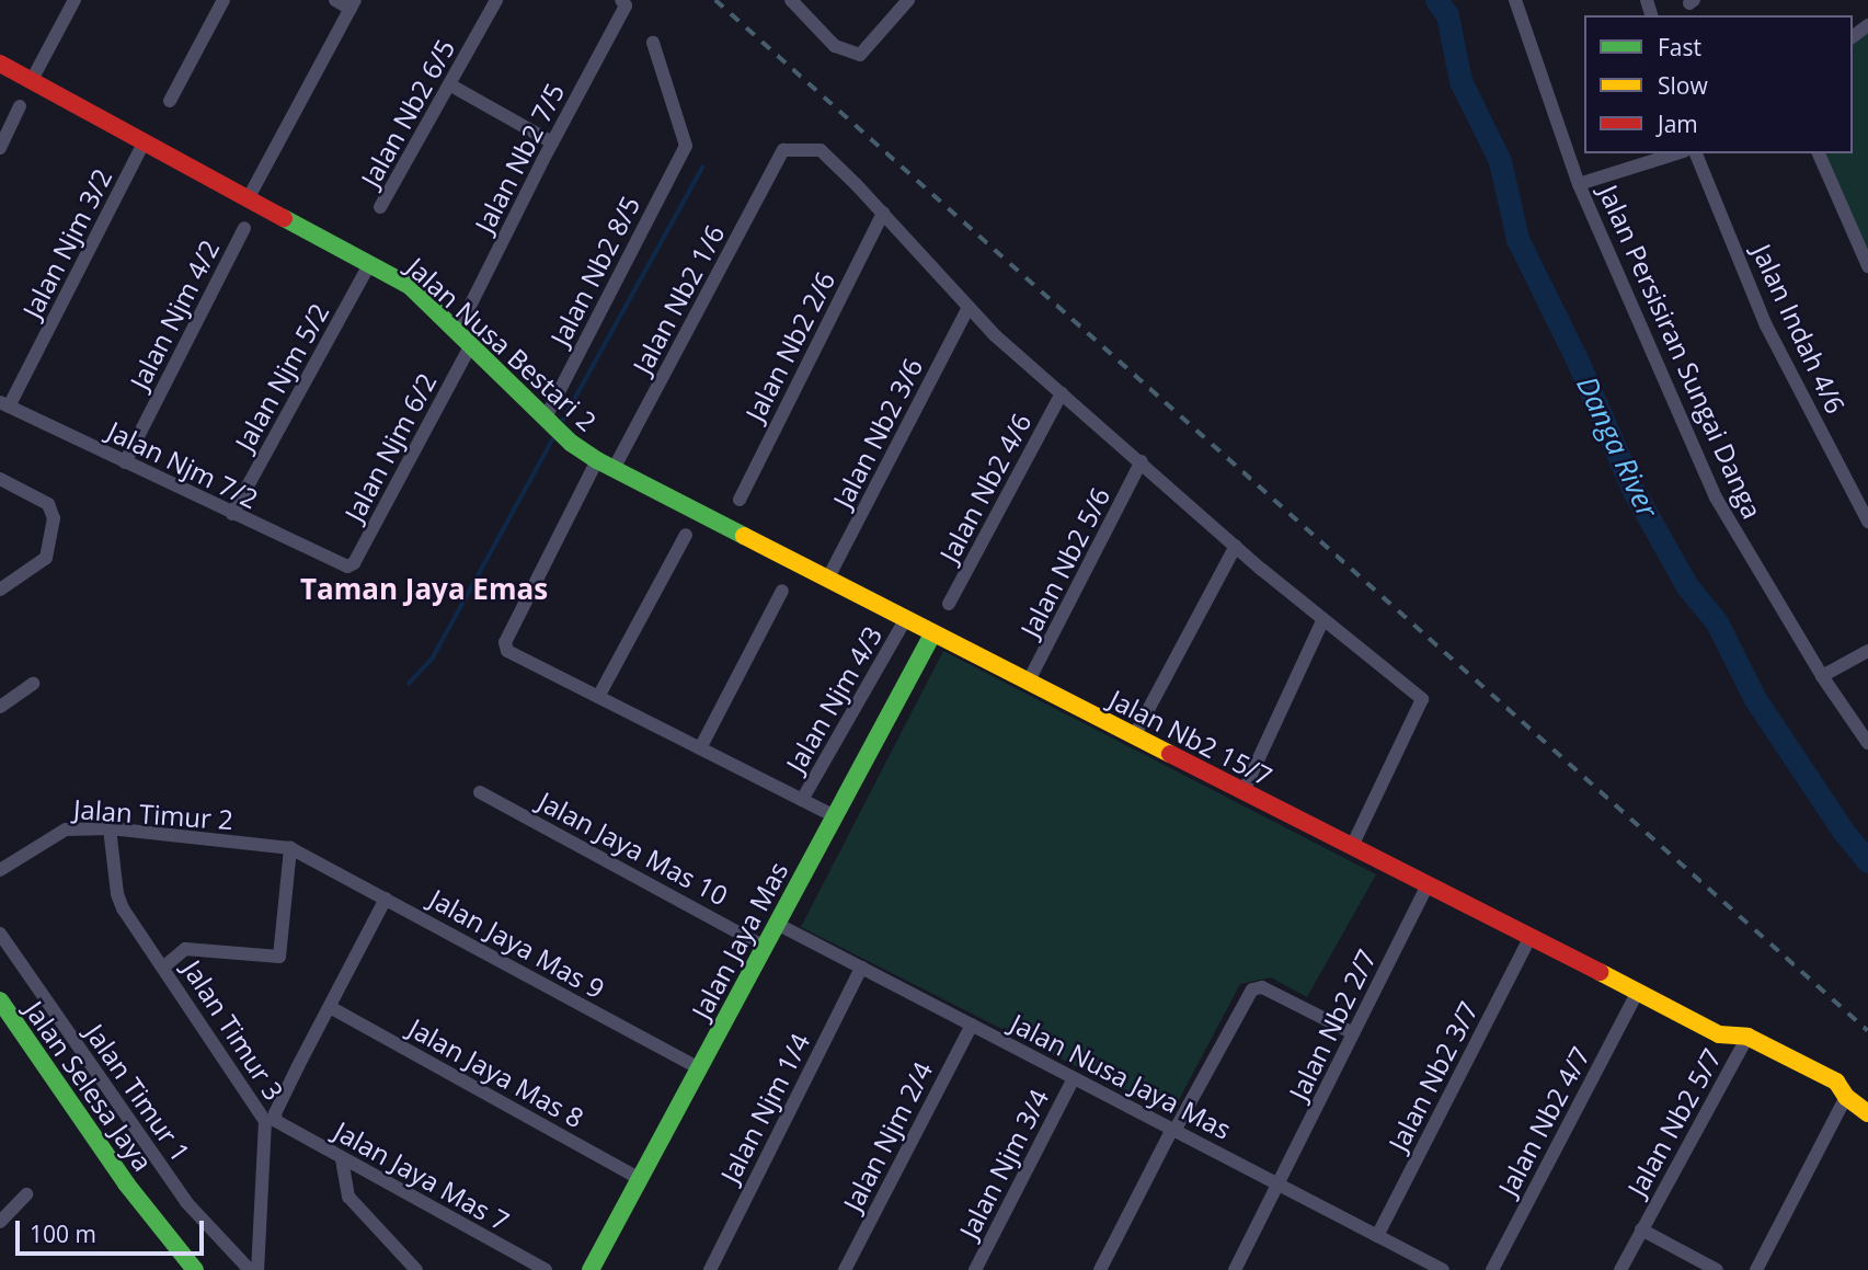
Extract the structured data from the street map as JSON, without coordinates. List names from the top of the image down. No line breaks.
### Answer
{"streets":{"street":["Jalan Nb2 6/5","Jalan Nb2 7/5","Jalan Njm 3/2","Jalan Nb2 8/5","Jalan Nb2 1/6","Jalan Njm 4/2","Jalan Indah 4/6","Jalan Nusa Bestari 2","Jalan Nb2 2/6","Jalan Persisiran Sungai Danga","Jalan Njm 5/2","Jalan Nb2 3/6","Jalan Njm 6/2","Jalan Njm 7/2","Jalan Nb2 4/6","Jalan Nb2 5/6","Jalan Njm 4/3","Jalan Nb2 15/7","Jalan Timur 2","Jalan Jaya Mas 10","Jalan Jaya Mas","Jalan Jaya Mas 9","Jalan Nb2 2/7","Jalan Timur 3","Jalan Jaya Mas 8","Jalan Nusa Jaya Mas","Jalan Nb2 3/7","Jalan Selesa Jaya","Jalan Timur 1","Jalan Njm 1/4","Jalan Nb2 4/7","Jalan Nb2 5/7","Jalan Njm 2/4","Jalan Njm 3/4","Jalan Jaya Mas 7"]},"crossings":[["Jalan Nb2 7/5","Jalan Nusa Bestari 2"],["Jalan Njm 3/2","Jalan Nusa Bestari 2"],["Jalan Njm 3/2","Jalan Njm 7/2"],["Jalan Nb2 8/5","Jalan Nusa Bestari 2"],["Jalan Nb2 1/6","Jalan Nusa Bestari 2"],["Jalan Nb2 1/6","Jalan Nb2 2/6"],["Jalan Njm 4/2","Jalan Njm 7/2"],["Jalan Nusa Bestari 2","Jalan Njm 5/2"],["Jalan Nusa Bestari 2","Jalan Nb2 3/6"],["Jalan Nusa Bestari 2","Jalan Njm 6/2"],["Jalan Nusa Bestari 2","Jalan Njm 4/3"],["Jalan Nusa Bestari 2","Jalan Nb2 15/7"],["Jalan Nusa Bestari 2","Jalan Jaya Mas"],["Jalan Njm 5/2","Jalan Njm 7/2"],["Jalan Njm 6/2","Jalan Njm 7/2"],["Jalan Nb2 5/6","Jalan Nb2 15/7"],["Jalan Nb2 15/7","Jalan Jaya Mas"],["Jalan Nb2 15/7","Jalan Nb2 2/7"],["Jalan Nb2 15/7","Jalan Nb2 3/7"],["Jalan Nb2 15/7","Jalan Nb2 4/7"],["Jalan Nb2 15/7","Jalan Nb2 5/7"],["Jalan Timur 2","Jalan Jaya Mas 9"],["Jalan Timur 2","Jalan Timur 3"],["Jalan Jaya Mas 10","Jalan Jaya Mas"],["Jalan Jaya Mas","Jalan Jaya Mas 9"],["Jalan Jaya Mas","Jalan Jaya Mas 8"],["Jalan Jaya Mas","Jalan Nusa Jaya Mas"],["Jalan Nb2 2/7","Jalan Nusa Jaya Mas"],["Jalan Jaya Mas 8","Jalan Jaya Mas 7"],["Jalan Nusa Jaya Mas","Jalan Nb2 3/7"],["Jalan Nusa Jaya Mas","Jalan Njm 1/4"],["Jalan Nusa Jaya Mas","Jalan Njm 2/4"],["Jalan Nusa Jaya Mas","Jalan Njm 3/4"]],"districts":["Taman Jaya Emas"],"water":["Danga River"],"legend":["Fast","Slow","Jam"],"scale_bar":"100 m"}
